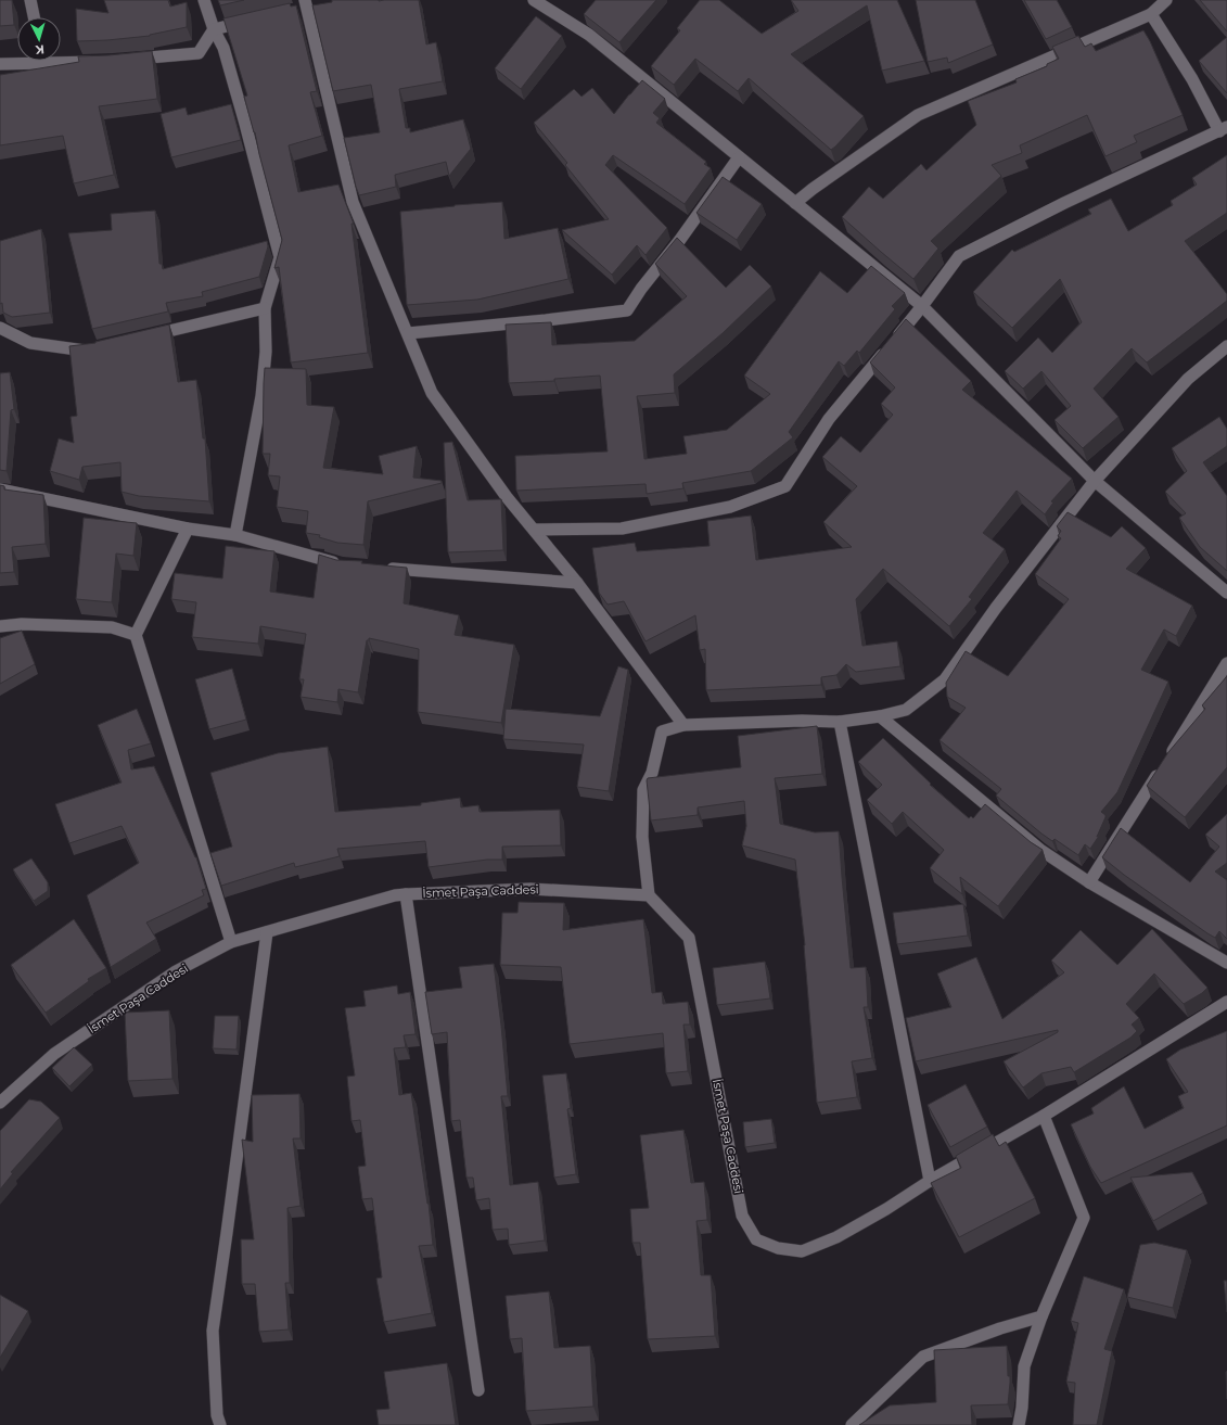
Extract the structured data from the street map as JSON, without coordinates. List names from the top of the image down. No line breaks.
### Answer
{"streets":{"street":["İsmet Paşa Caddesi"]},"north":"bottom"}
